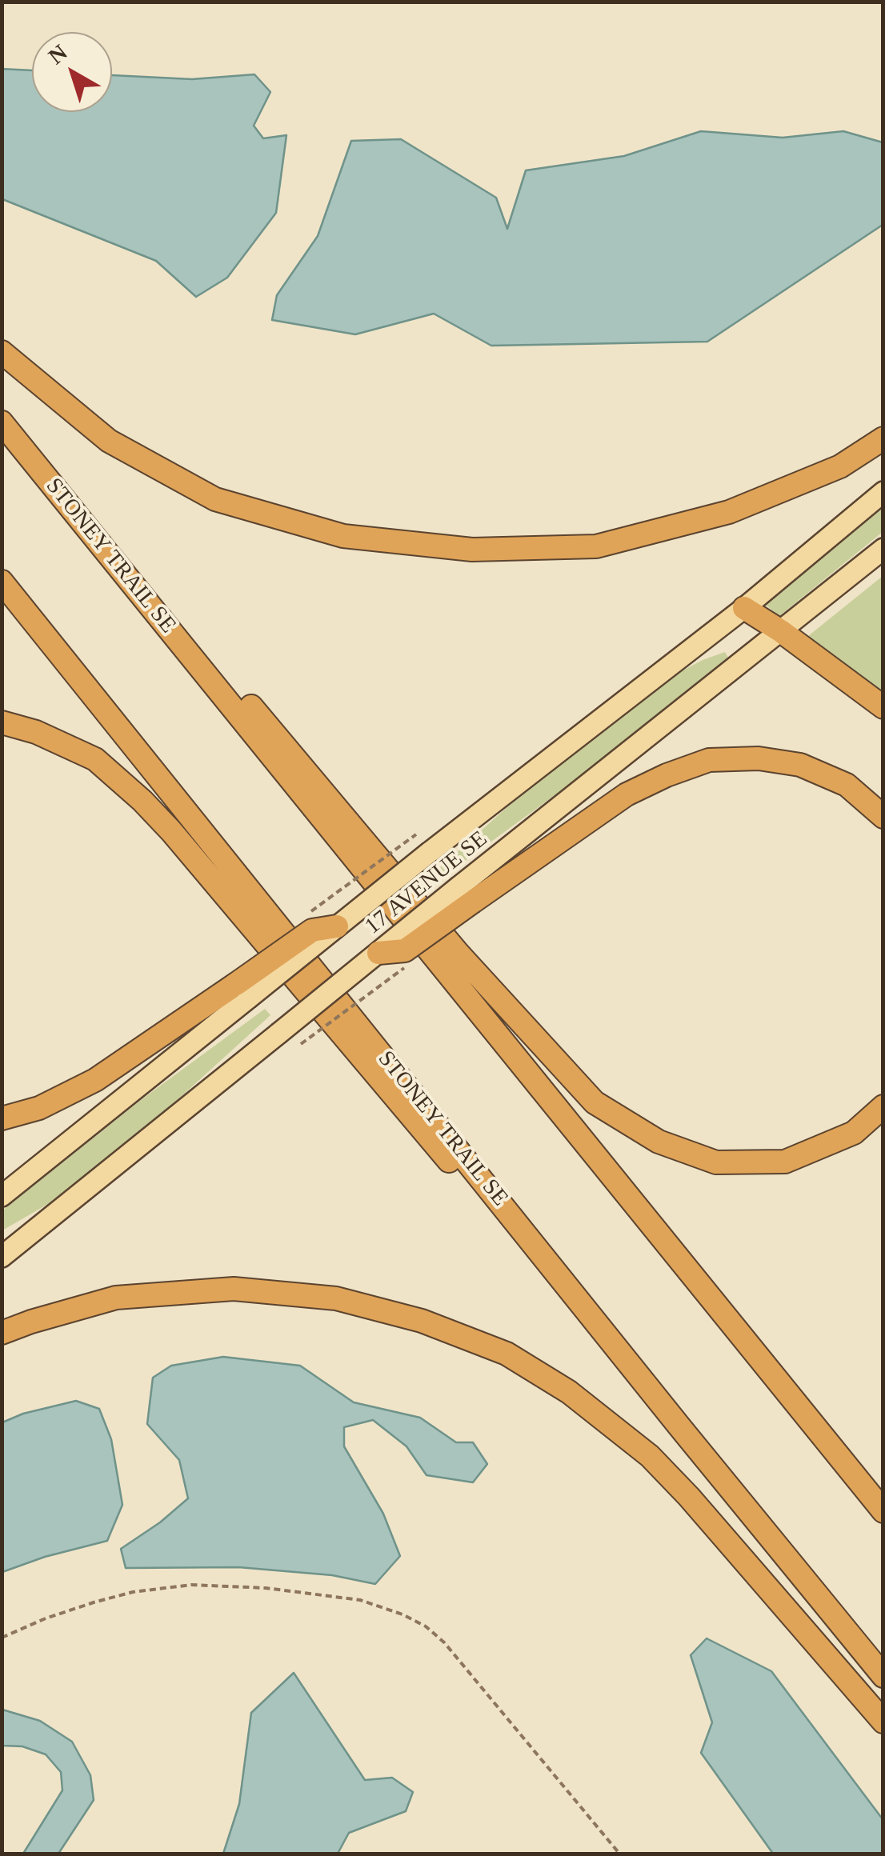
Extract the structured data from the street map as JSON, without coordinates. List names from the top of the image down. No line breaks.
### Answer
{"streets":{"highway":["STONEY TRAIL SE"],"main road":["17 AVENUE SE"]},"north":"top left"}
